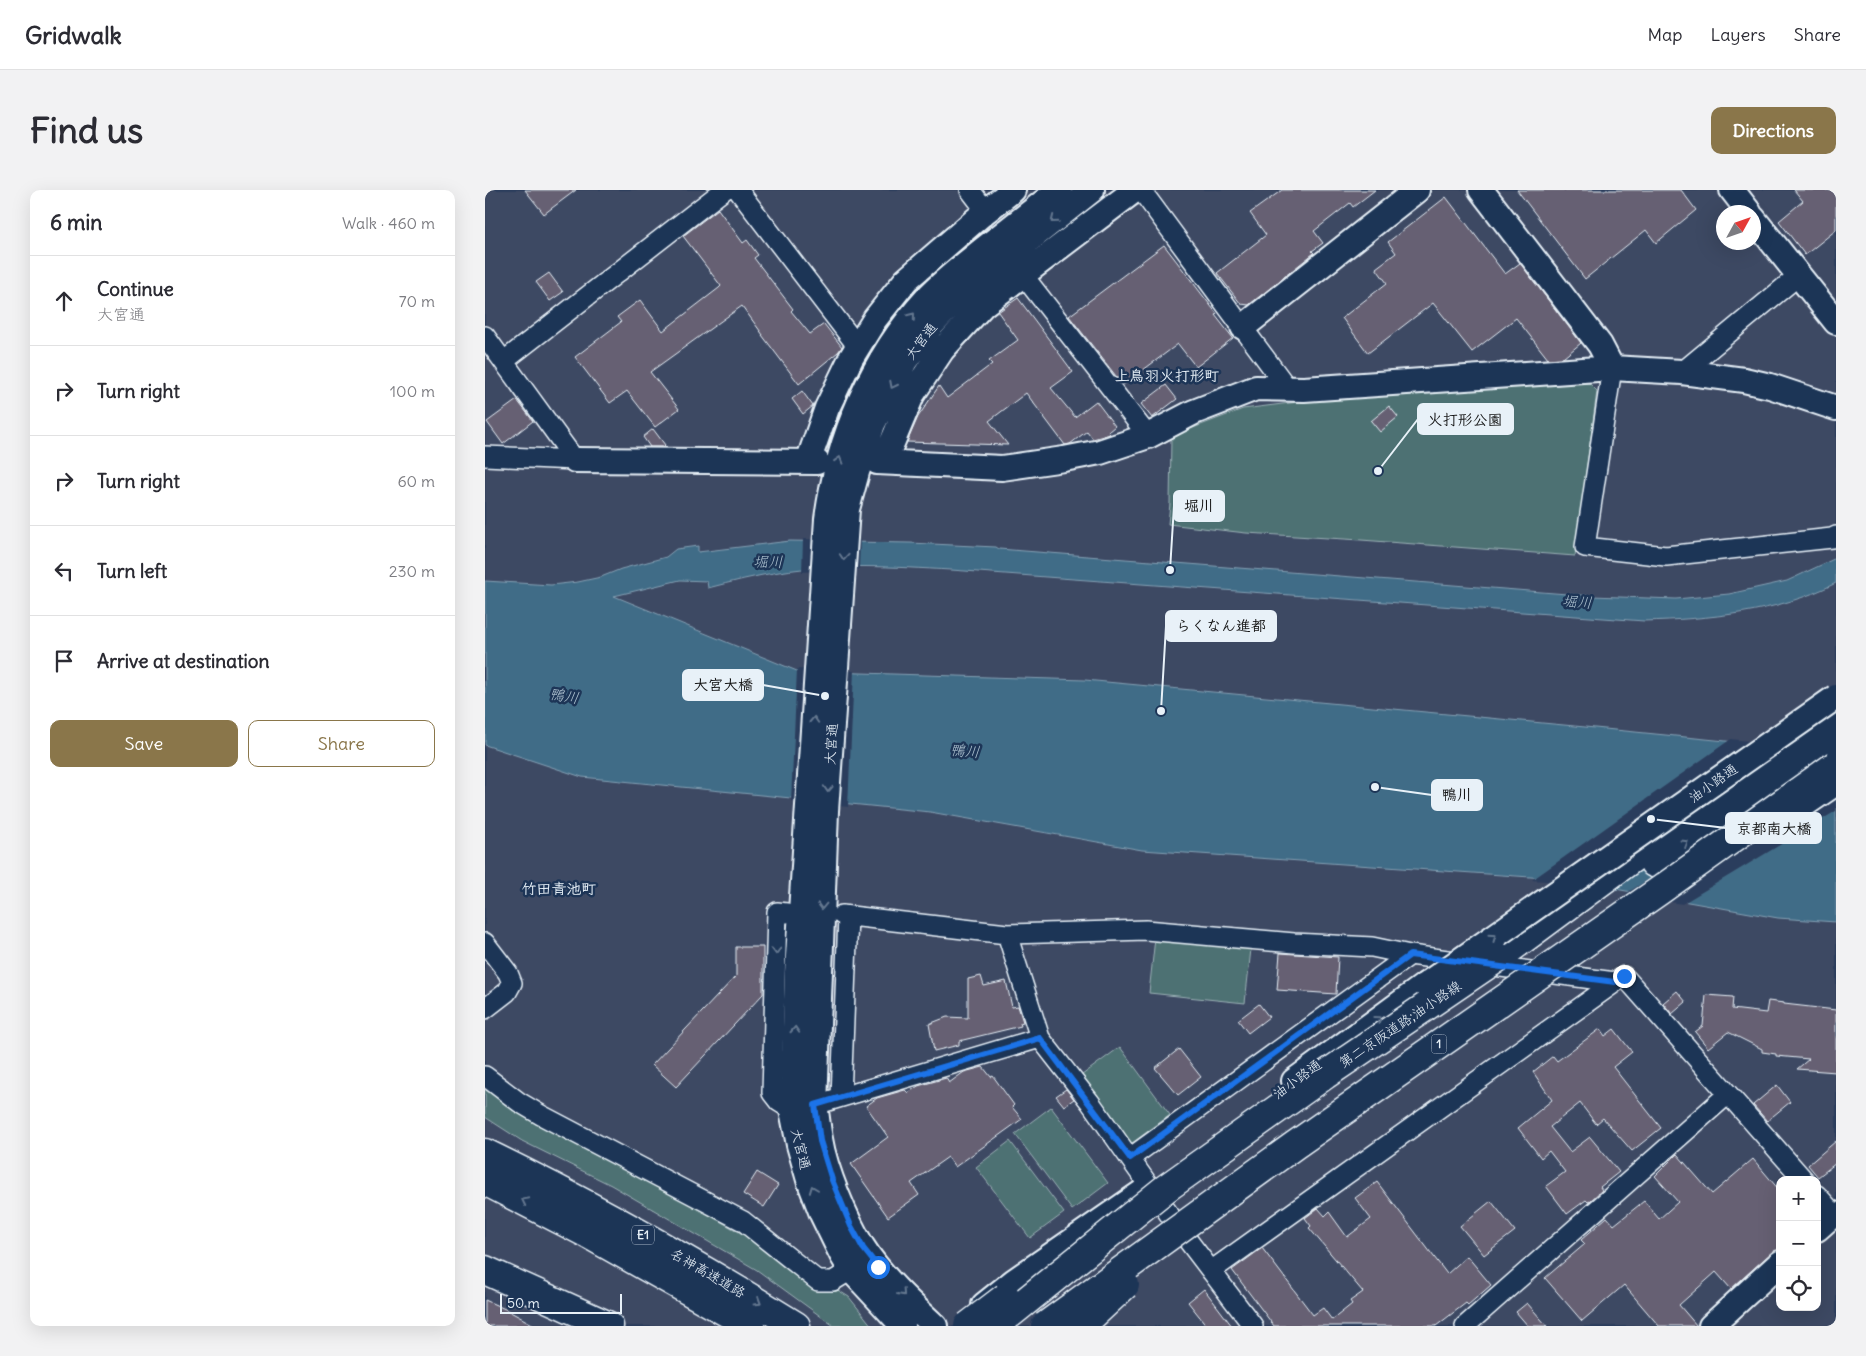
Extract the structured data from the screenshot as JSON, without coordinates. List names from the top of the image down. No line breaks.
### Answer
{"streets":{"main road":["第二京阪道路;油小路線","1","E1","名神高速道路"],"street":["大宮通","油小路通"]},"crossings":[["油小路通","第二京阪道路;油小路線"]],"districts":["上鳥羽火打形町","竹田青池町"],"water":["堀川","鴨川"],"places":["火打形公園","堀川","大宮大橋","らくなん進都","鴨川","京都南大橋"],"scale_bar":"50 m","north":"top right","page":{"header":"Gridwalk","nav":["Map","Layers","Share"],"buttons":["Directions",["Save","Share"]],"title":"Find us","heading":["6 min","Walk · 460 m"],"list":[["Continue","大宮通","70 m"],["Turn right","100 m"],["Turn right","60 m"],["Turn left","230 m"],"Arrive at destination"],"map_buttons":["+","−"],"scale":"50 m"}}
